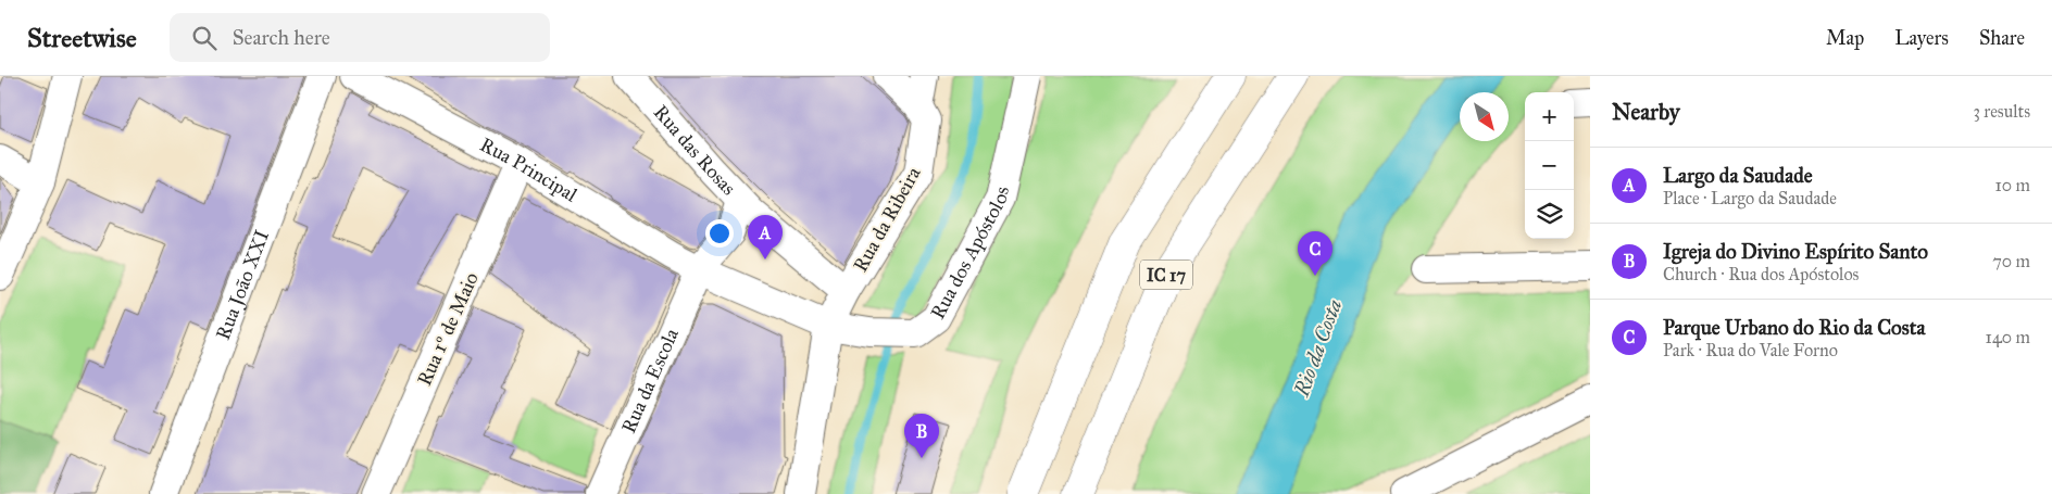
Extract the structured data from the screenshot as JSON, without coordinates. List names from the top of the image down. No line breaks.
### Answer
{"streets":{"highway":["IC 17"],"street":["Rua das Rosas","Rua Principal","Rua da Ribeira","Rua dos Apóstolos","Rua João XXI","Rua 1º de Maio","Rua da Escola"]},"crossings":[["Rua das Rosas","Rua da Ribeira"],["Rua das Rosas","Rua da Escola"],["Rua Principal","Rua da Ribeira"],["Rua Principal","Rua dos Apóstolos"],["Rua Principal","Rua 1º de Maio"],["Rua Principal","Rua da Escola"],["Rua da Ribeira","Rua dos Apóstolos"]],"water":["Rio da Costa"],"north":"bottom right","page":{"header":"Streetwise","search":"Search here","nav":["Map","Layers","Share"],"heading":["Nearby","3 results"],"map_buttons":["+","−"],"list":[{"mark":"A","name":"Largo da Saudade","note":"Place · Largo da Saudade","value":"10 m"},{"mark":"B","name":"Igreja do Divino Espírito Santo","note":"Church · Rua dos Apóstolos","value":"70 m"},{"mark":"C","name":"Parque Urbano do Rio da Costa","note":"Park · Rua do Vale Forno","value":"140 m"}],"pins":["A","C","B"]}}
